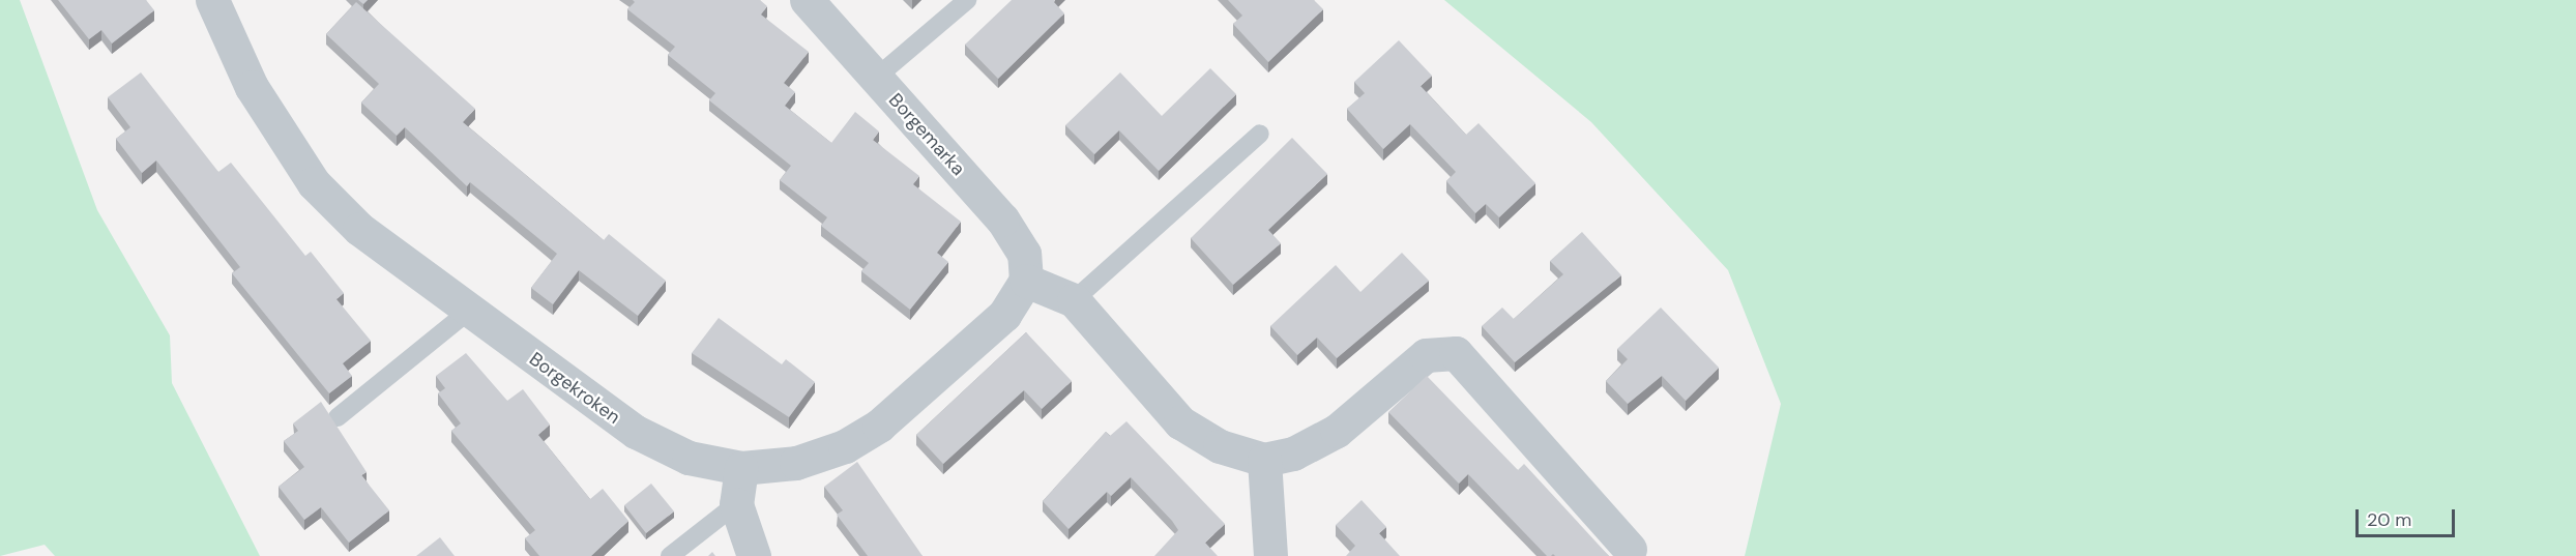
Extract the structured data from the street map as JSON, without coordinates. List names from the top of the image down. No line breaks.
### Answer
{"streets":{"street":["Borgemarka","Borgekroken"]},"crossings":[["Borgemarka","Borgekroken"]],"scale_bar":"20 m"}
